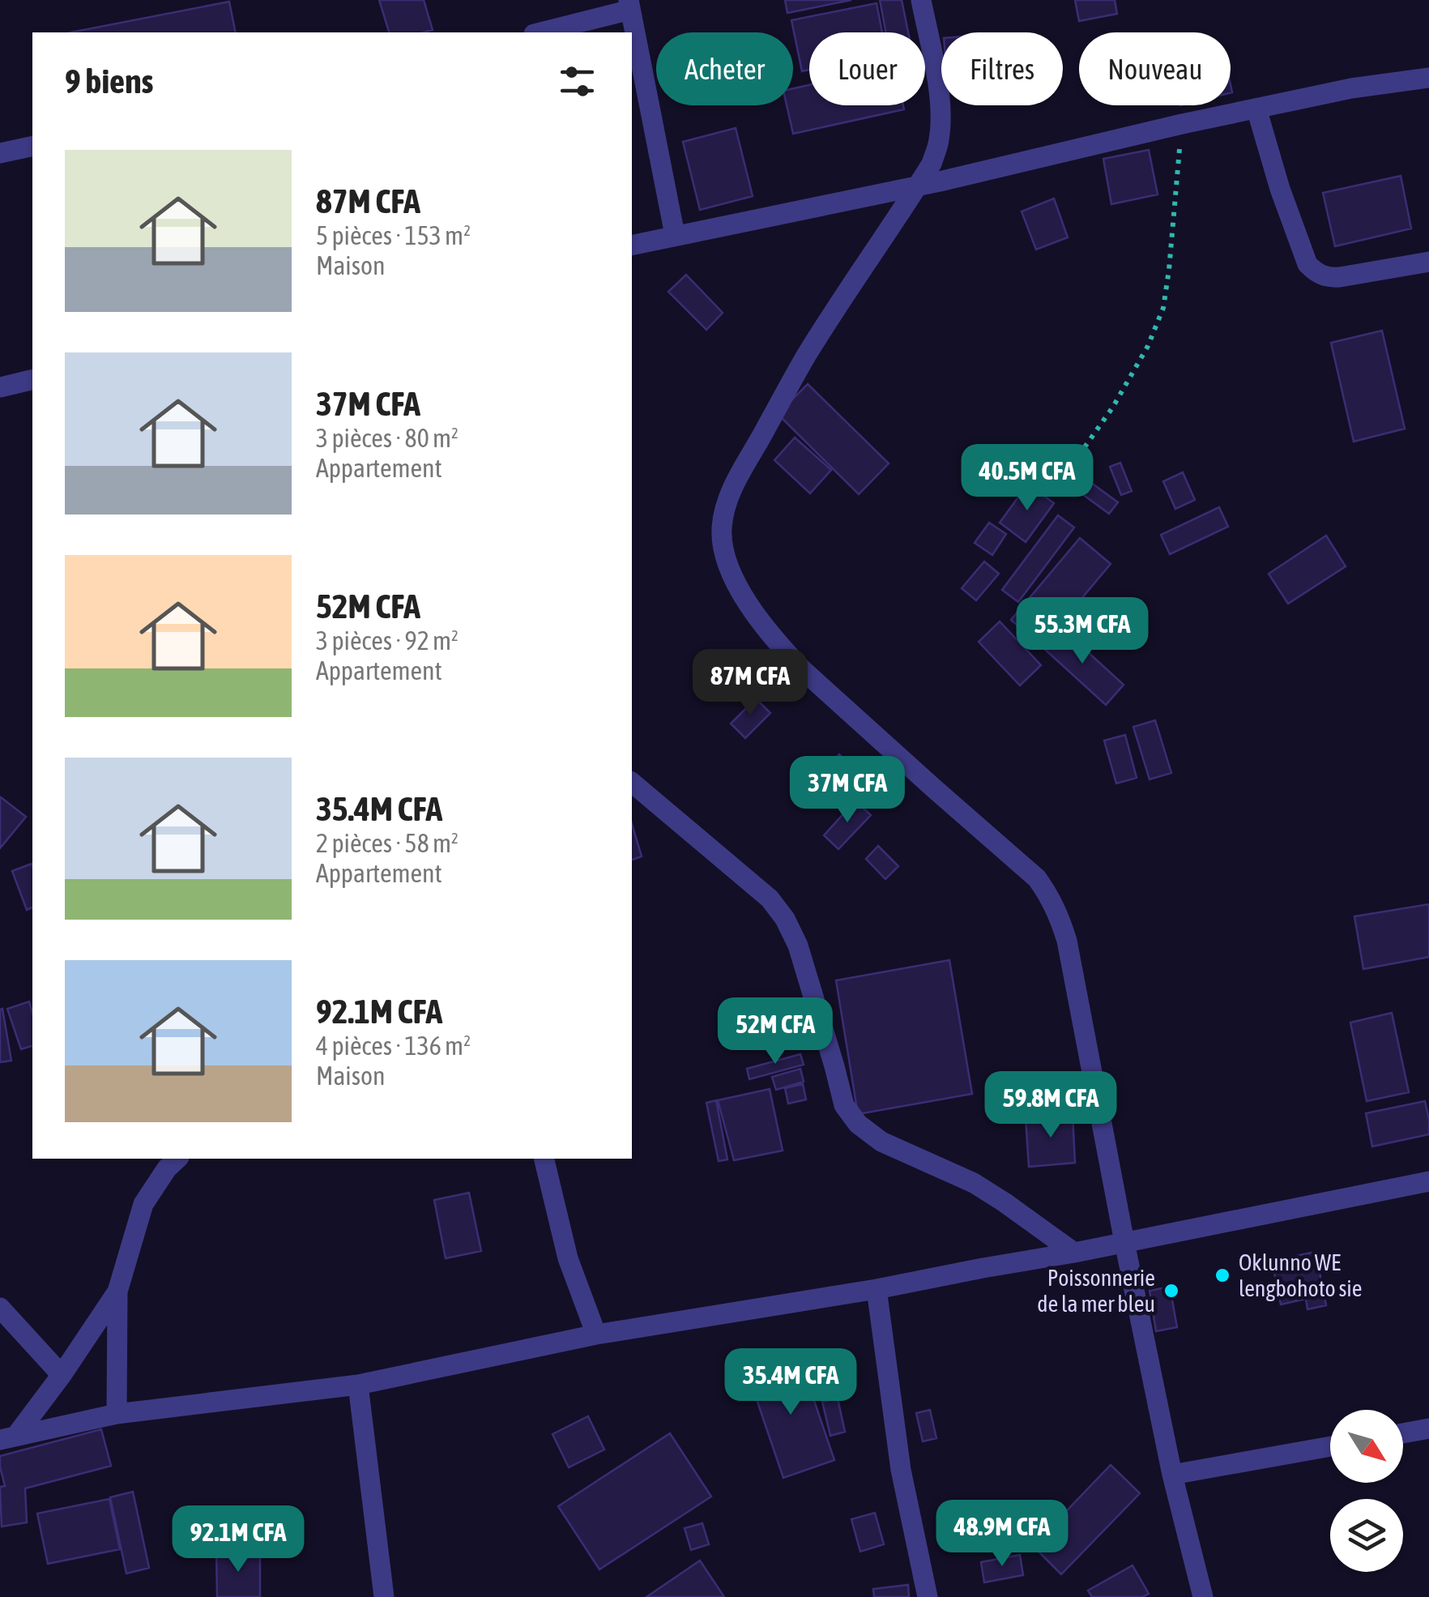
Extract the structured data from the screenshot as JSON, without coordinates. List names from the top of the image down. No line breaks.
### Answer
{"places":["Oklunno WE lengbohoto sie","Poissonnerie de la mer bleu"],"north":"bottom right","page":{"chip":["Acheter","Louer","Filtres","Nouveau"],"heading":"9 biens","list":[{"name":"87M CFA","note":"5 pièces · 153 m² · Maison"},{"name":"37M CFA","note":"3 pièces · 80 m² · Appartement"},{"name":"52M CFA","note":"3 pièces · 92 m² · Appartement"},{"name":"35.4M CFA","note":"2 pièces · 58 m² · Appartement"},{"name":"92.1M CFA","note":"4 pièces · 136 m² · Maison"}],"price":["40.5M CFA","55.3M CFA","87M CFA","37M CFA","52M CFA","59.8M CFA","35.4M CFA","48.9M CFA","92.1M CFA"]}}
